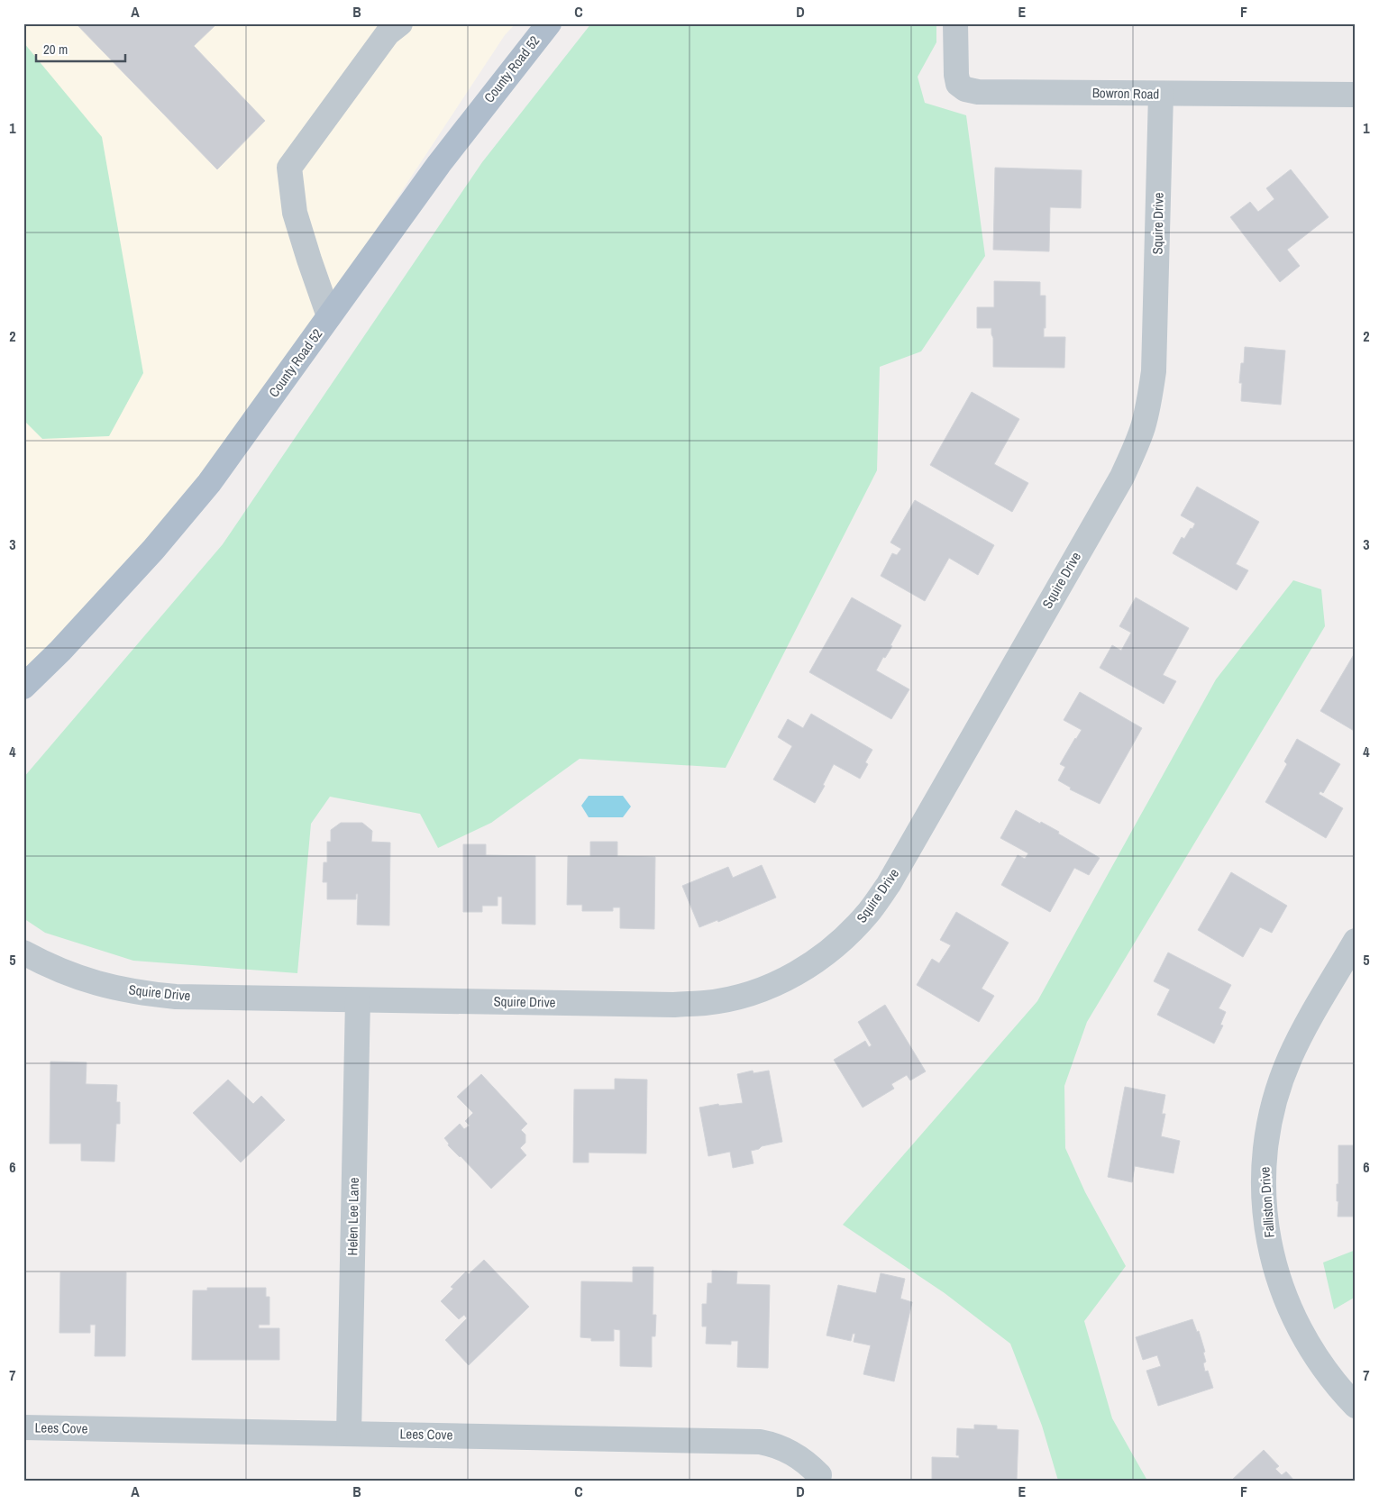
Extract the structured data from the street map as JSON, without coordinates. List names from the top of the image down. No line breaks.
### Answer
{"streets":{"main road":["County Road 52"],"street":["Bowron Road","Squire Drive","Falliston Drive","Helen Lee Lane","Lees Cove"]},"crossings":[["Bowron Road","Squire Drive"],["Squire Drive","Helen Lee Lane"],["Helen Lee Lane","Lees Cove"]],"scale_bar":"20 m","grid":{"columns":["A","B","C","D","E","F"],"rows":["1","2","3","4","5","6","7"]}}
